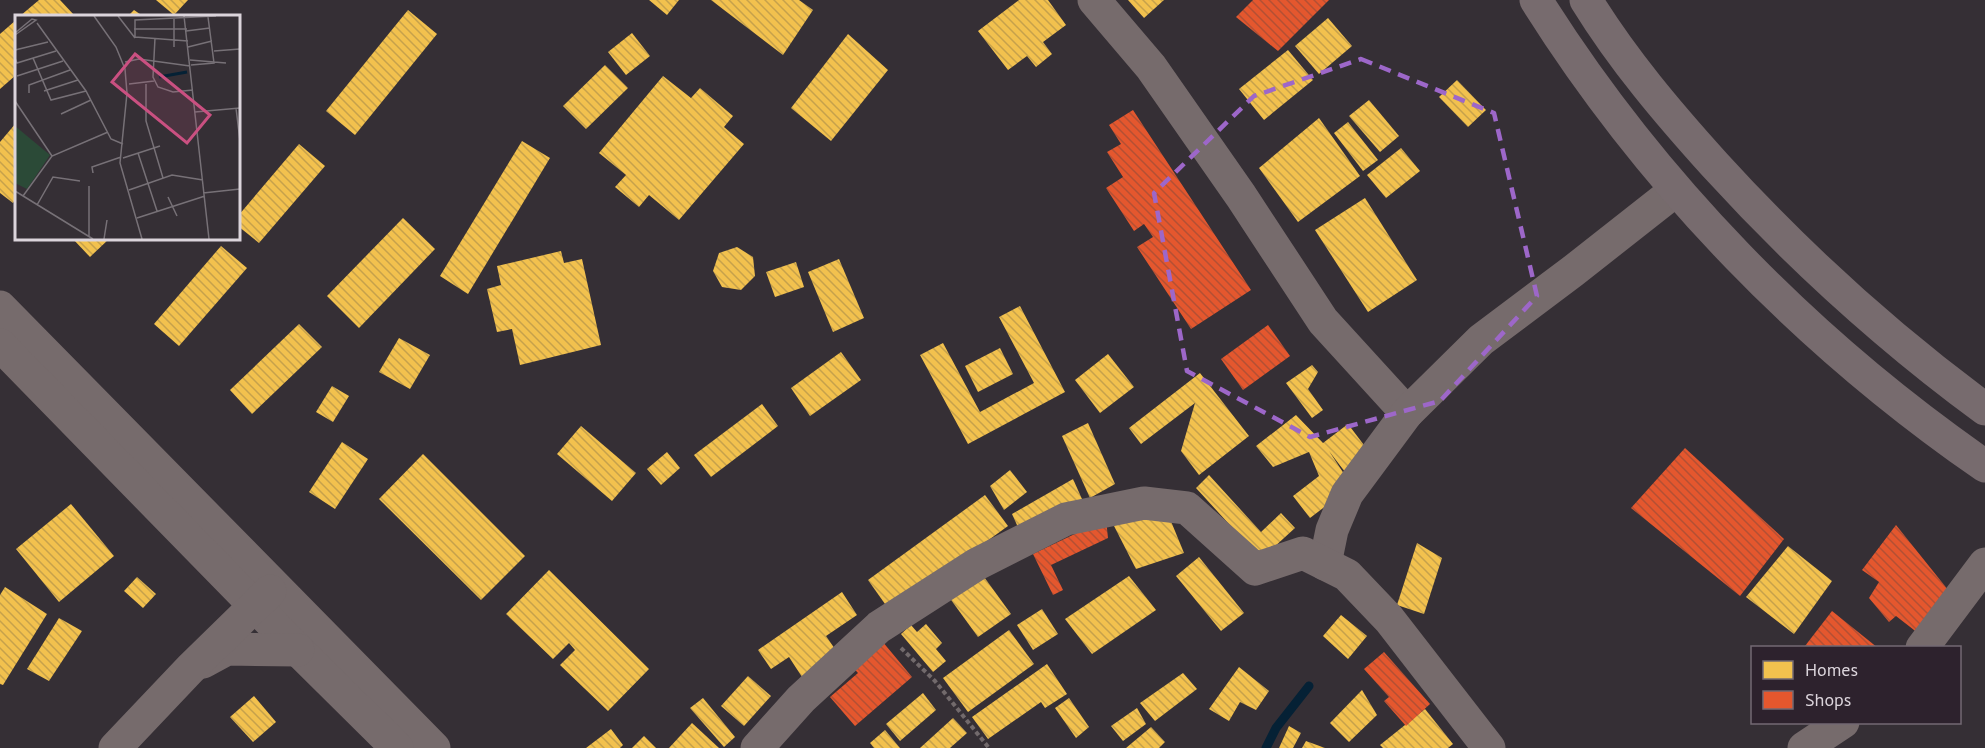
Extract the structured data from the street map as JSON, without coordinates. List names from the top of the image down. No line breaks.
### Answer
{"legend":["Homes","Shops"]}
